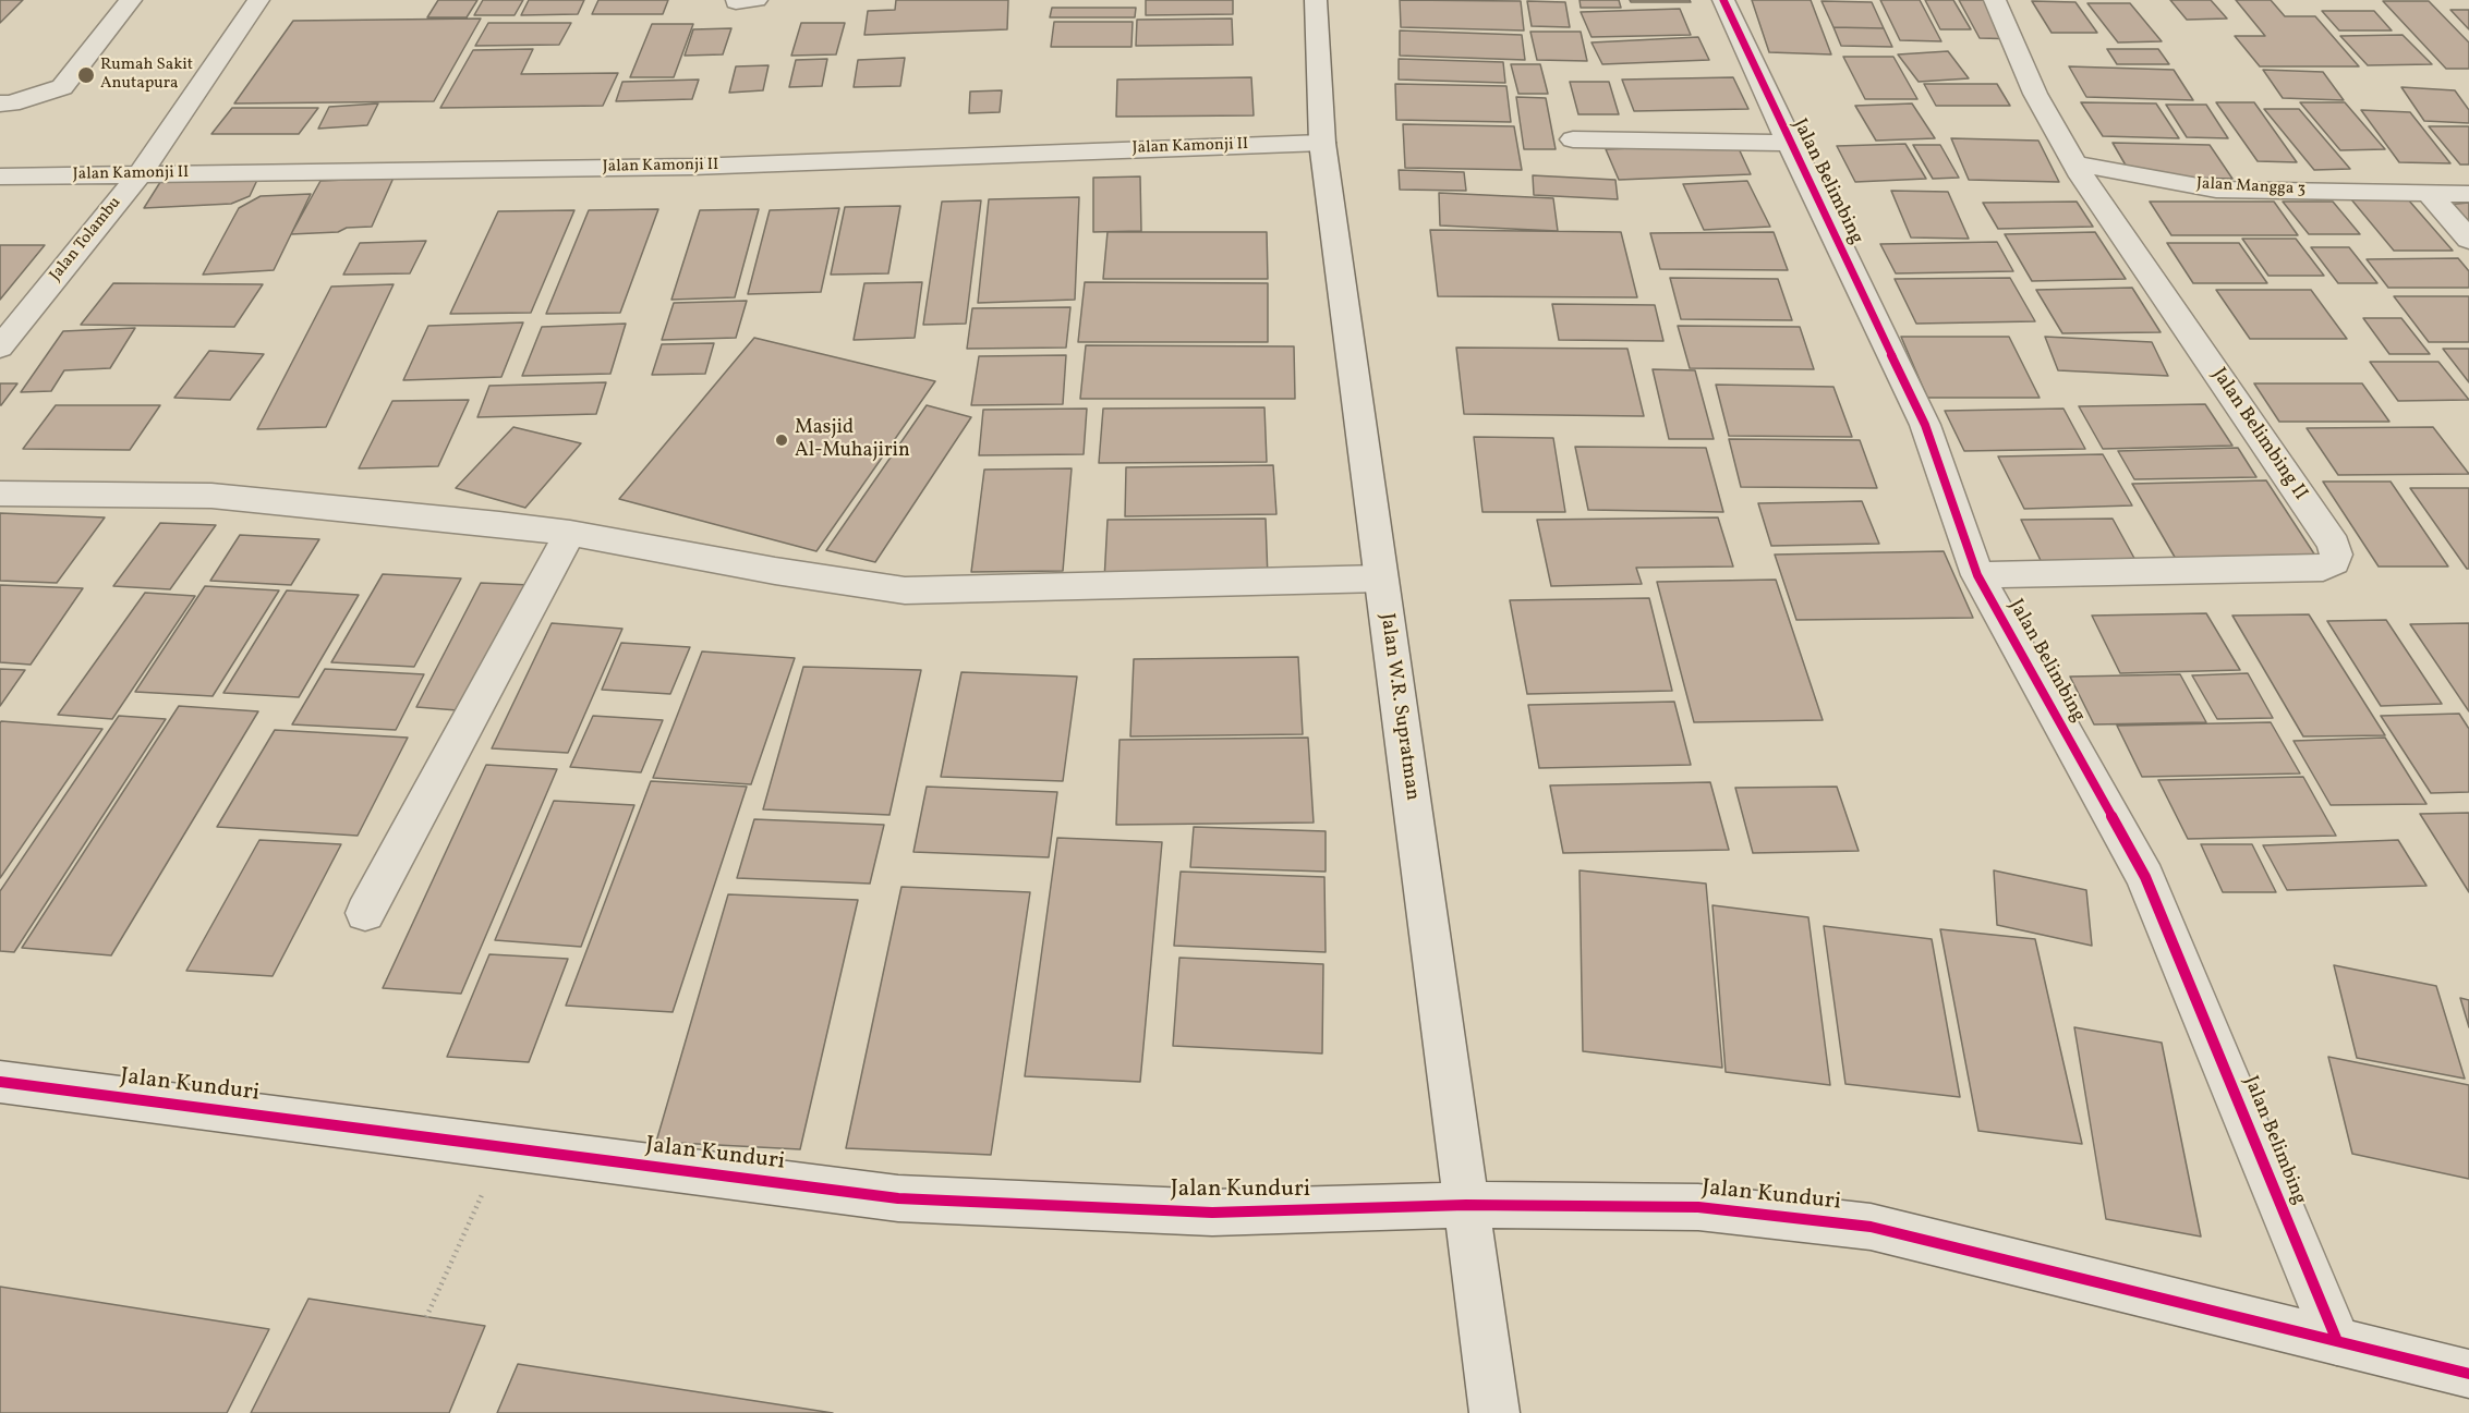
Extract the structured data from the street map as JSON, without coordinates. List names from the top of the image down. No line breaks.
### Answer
{"streets":{"street":["Jalan Kamonji II","Jalan Belimbing","Jalan Mangga 3","Jalan Tolambu","Jalan Belimbing II","Jalan W.R. Supratman","Jalan Kunduri"]},"crossings":[["Jalan Kamonji II","Jalan Tolambu"],["Jalan Kamonji II","Jalan W.R. Supratman"],["Jalan Belimbing","Jalan Belimbing II"],["Jalan Belimbing","Jalan Kunduri"],["Jalan Mangga 3","Jalan Belimbing II"],["Jalan W.R. Supratman","Jalan Kunduri"]],"places":["Rumah Sakit Anutapura","Masjid Al-Muhajirin"]}
